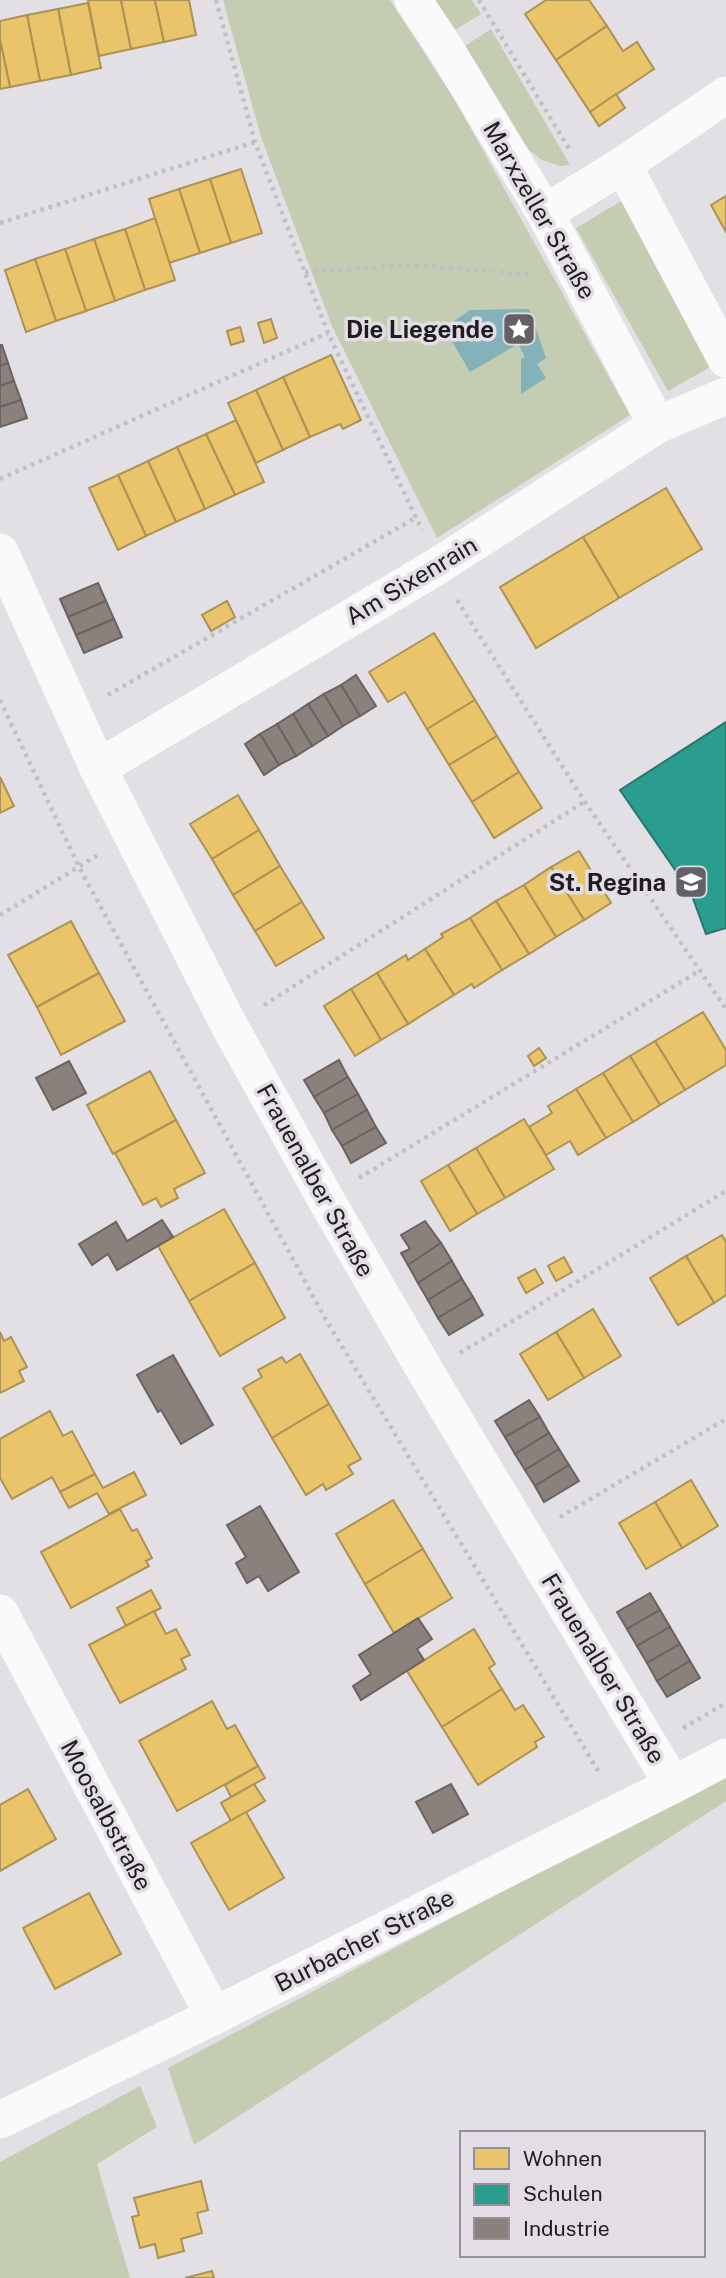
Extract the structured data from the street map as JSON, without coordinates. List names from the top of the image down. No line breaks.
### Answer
{"streets":{"street":["Marxzeller Straße","Am Sixenrain","Frauenalber Straße","Moosalbstraße","Burbacher Straße"]},"crossings":[["Marxzeller Straße","Am Sixenrain"],["Am Sixenrain","Frauenalber Straße"],["Frauenalber Straße","Burbacher Straße"],["Moosalbstraße","Burbacher Straße"]],"places":{"place":["Die Liegende"],"school or university":["St. Regina"]},"legend":["Wohnen","Schulen","Industrie"]}
